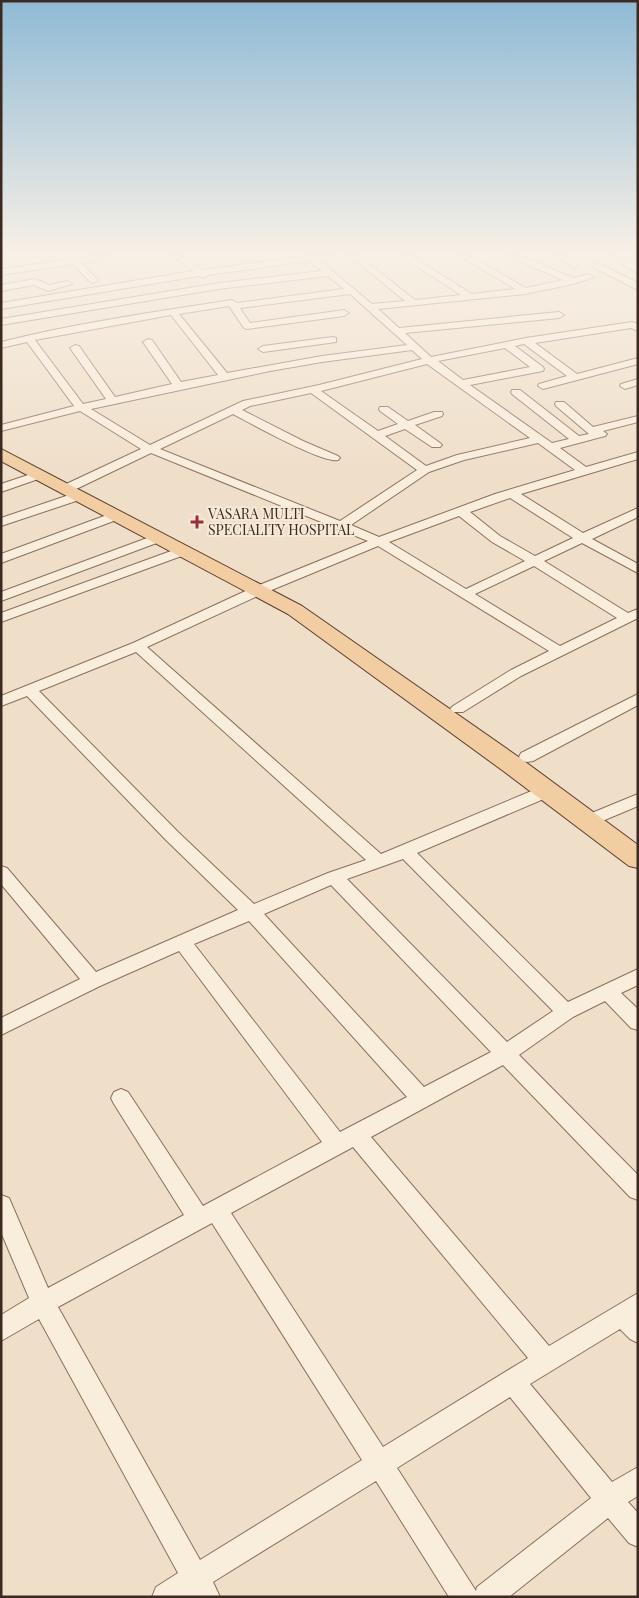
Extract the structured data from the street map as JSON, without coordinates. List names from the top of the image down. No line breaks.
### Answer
{"places":{"health":["VASARA MULTI SPECIALITY HOSPITAL"]}}
